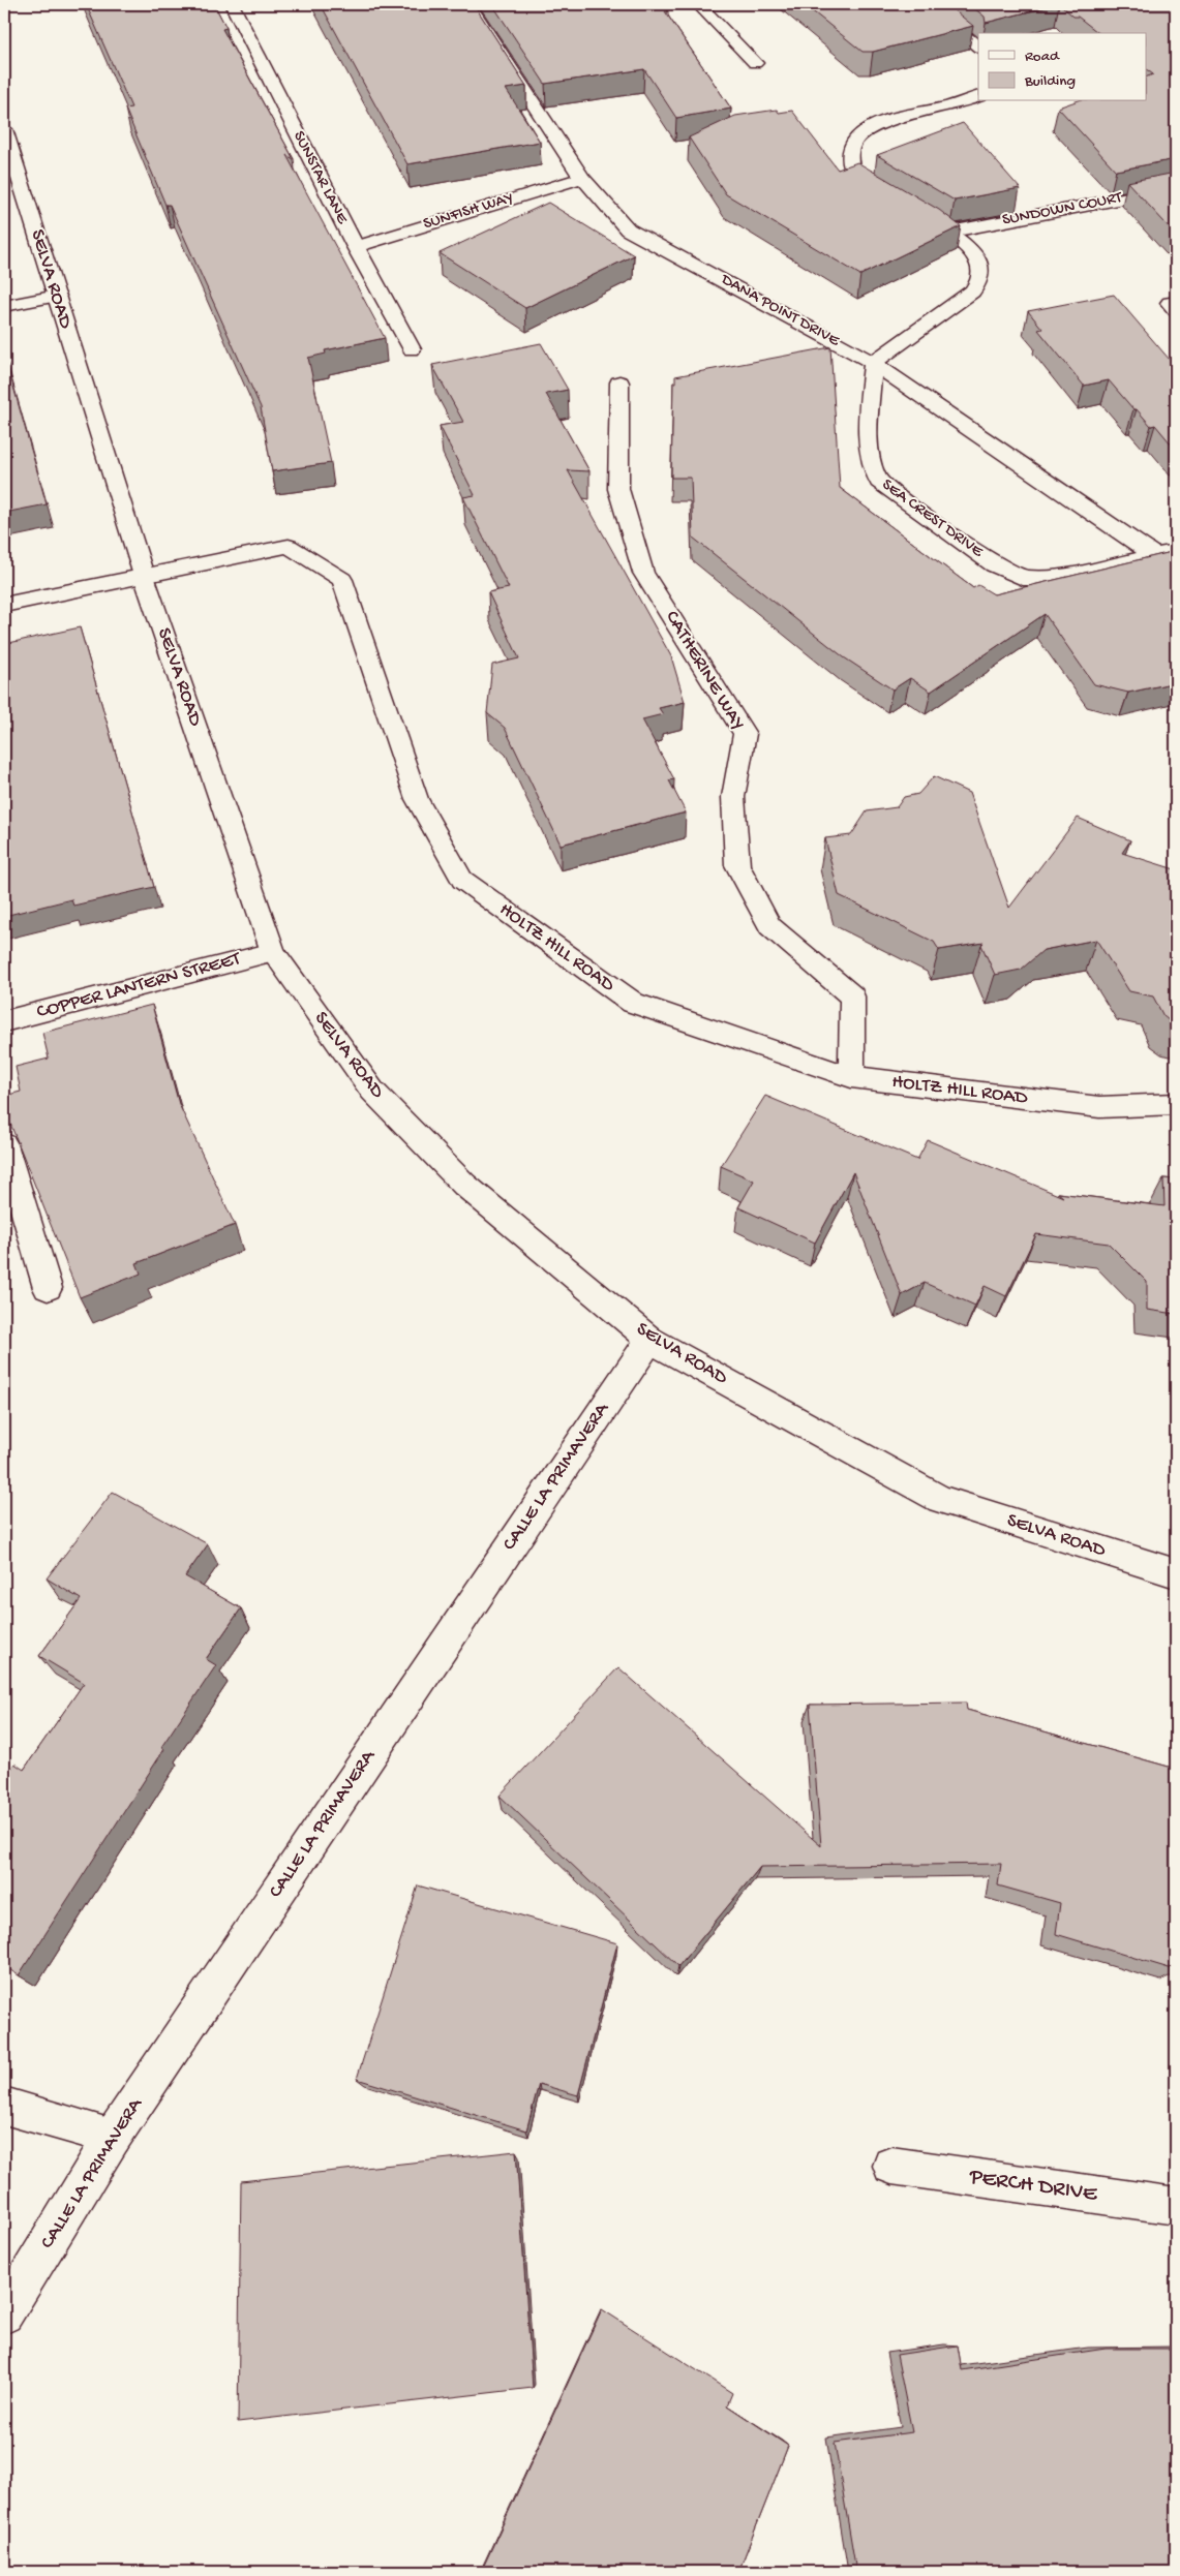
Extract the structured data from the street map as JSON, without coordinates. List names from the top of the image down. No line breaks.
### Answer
{"streets":{"street":["SUNSTAR LANE","SUNDOWN COURT","SUNFISH WAY","SELVA ROAD","DANA POINT DRIVE","SEA CREST DRIVE","CATHERINE WAY","HOLTZ HILL ROAD","COPPER LANTERN STREET","CALLE LA PRIMAVERA","PERCH DRIVE"]},"crossings":[["SUNSTAR LANE","SUNFISH WAY"],["SUNFISH WAY","DANA POINT DRIVE"],["SELVA ROAD","HOLTZ HILL ROAD"],["SELVA ROAD","COPPER LANTERN STREET"],["SELVA ROAD","CALLE LA PRIMAVERA"],["DANA POINT DRIVE","SEA CREST DRIVE"],["CATHERINE WAY","HOLTZ HILL ROAD"]],"legend":["Road","Building"]}
